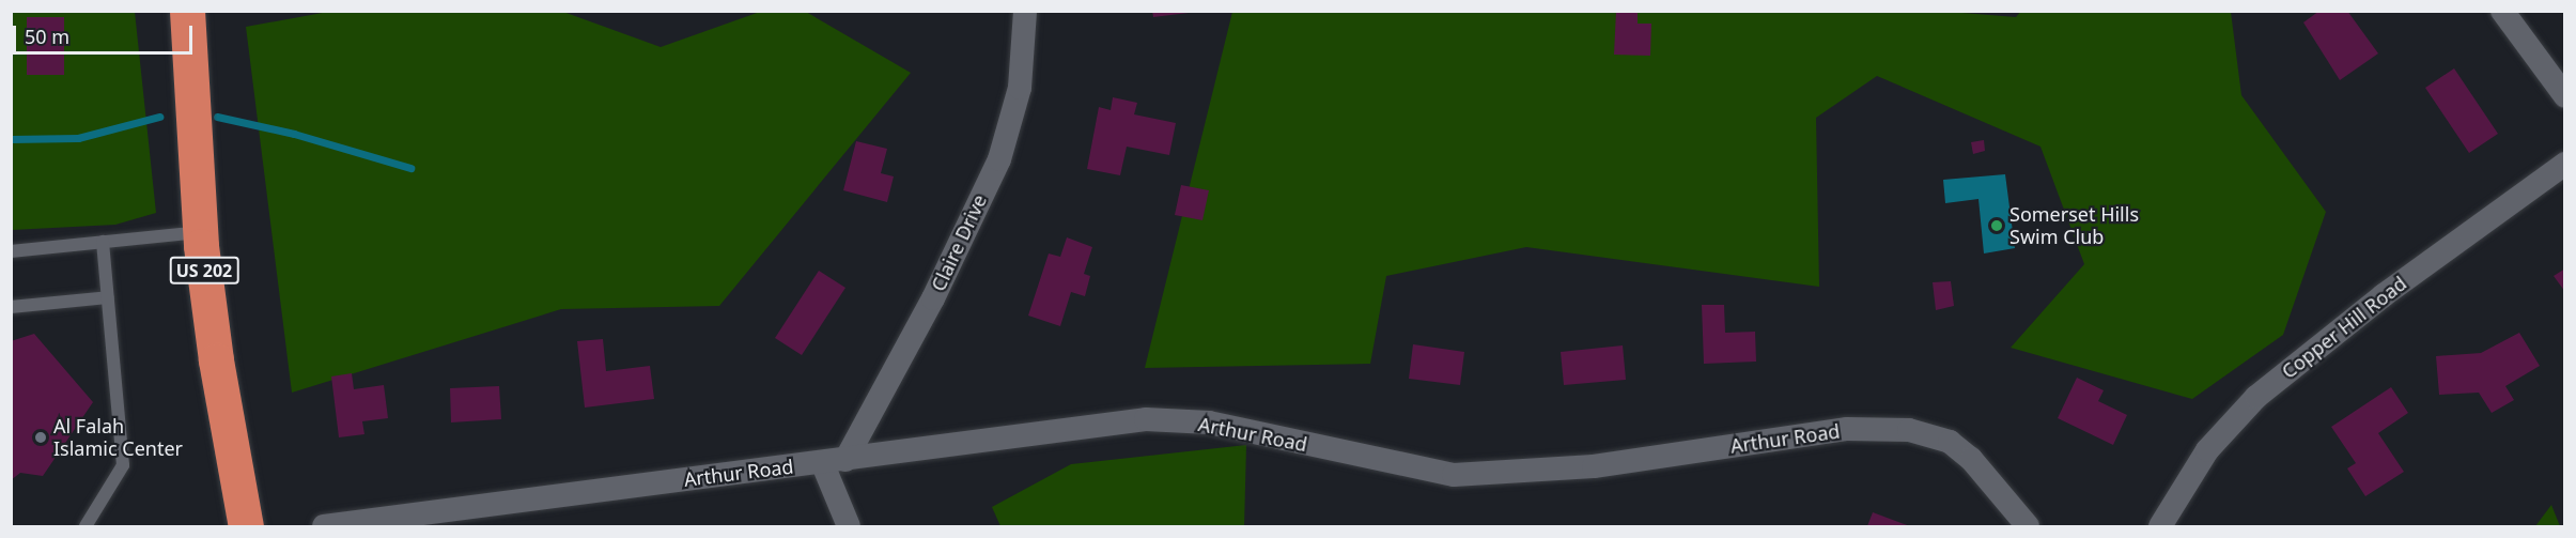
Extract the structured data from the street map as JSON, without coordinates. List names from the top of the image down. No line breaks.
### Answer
{"streets":{"highway":["US 202"],"street":["Claire Drive","Copper Hill Road","Arthur Road"]},"crossings":[["Claire Drive","Arthur Road"]],"places":["Somerset Hills Swim Club","Al Falah Islamic Center"],"scale_bar":"50 m"}
